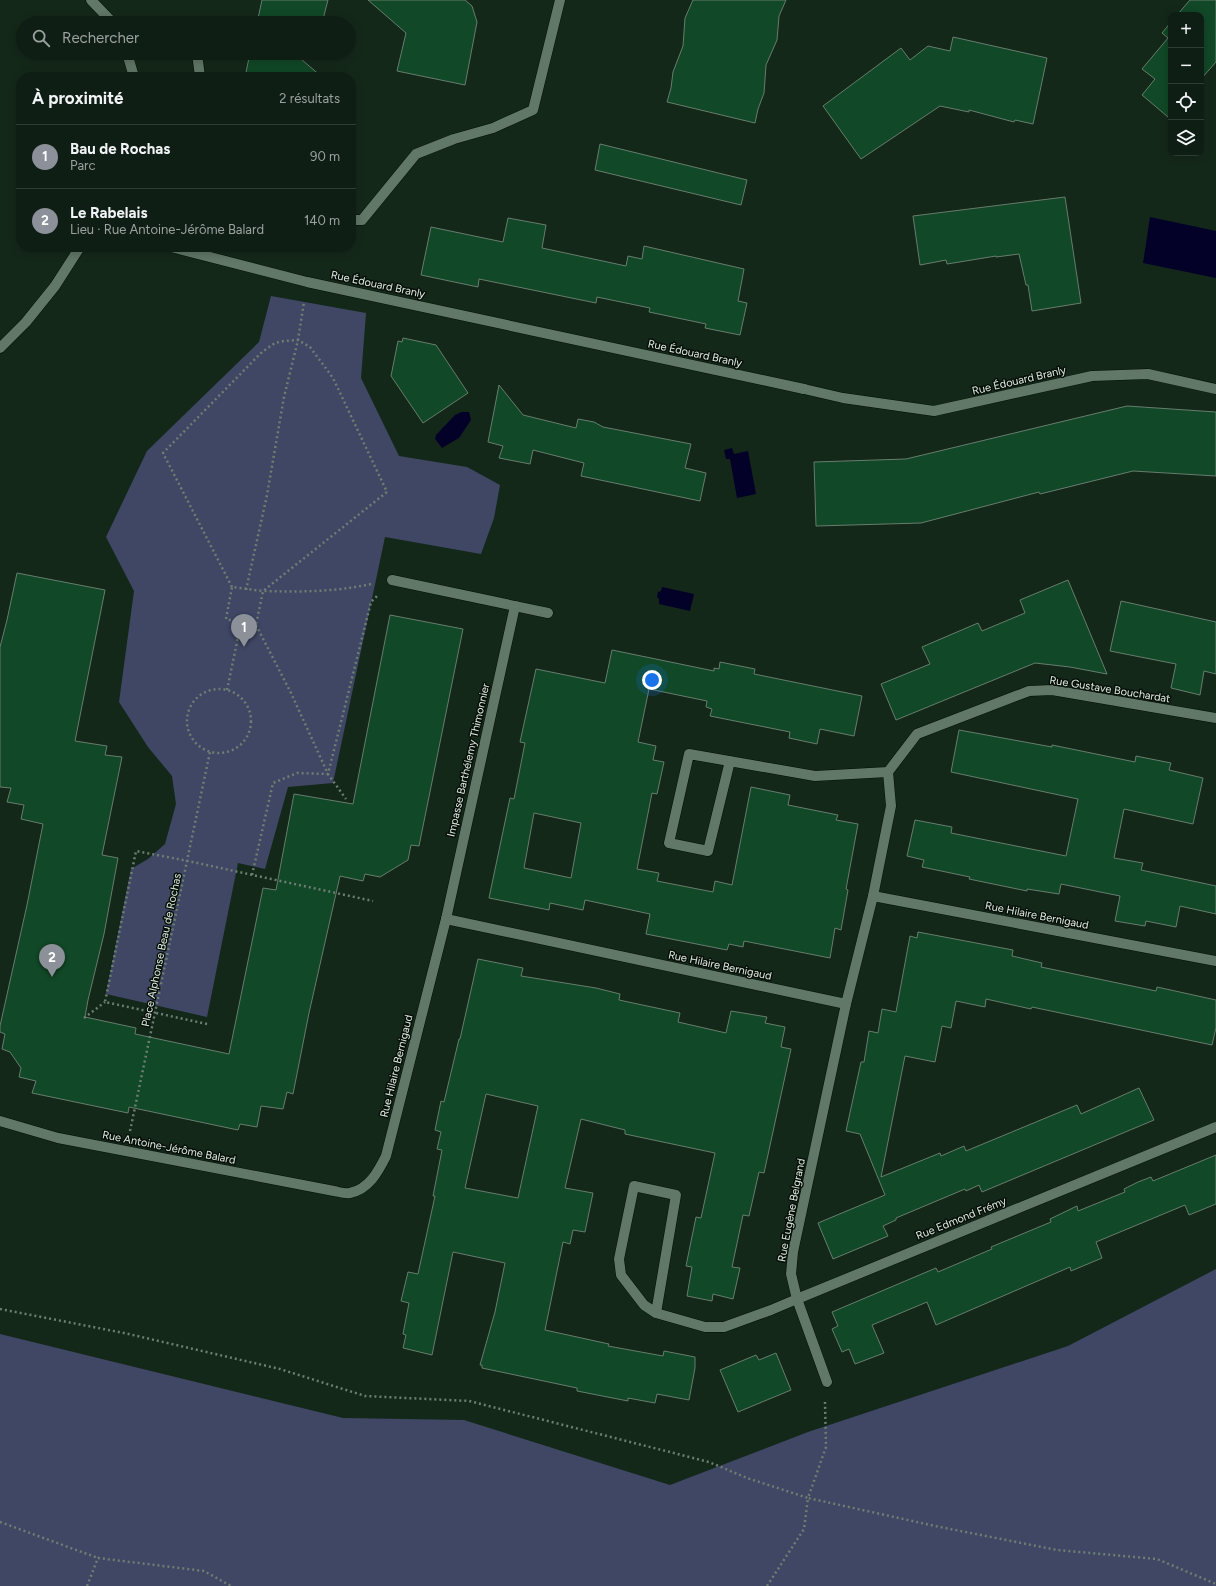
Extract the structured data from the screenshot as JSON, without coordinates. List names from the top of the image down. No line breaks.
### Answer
{"streets":{"street":["Rue Édouard Branly","Rue Gustave Bouchardat","Impasse Barthélemy Thimonnier","Rue Hilaire Bernigaud","Rue Antoine-Jérôme Balard","Rue Eugène Belgrand","Rue Edmond Frémy"],"path":["Place Alphonse Beau de Rochas"]},"crossings":[["Impasse Barthélemy Thimonnier","Rue Hilaire Bernigaud"],["Rue Hilaire Bernigaud","Rue Antoine-Jérôme Balard"],["Rue Hilaire Bernigaud","Rue Eugène Belgrand"],["Place Alphonse Beau de Rochas","Rue Antoine-Jérôme Balard"],["Rue Eugène Belgrand","Rue Edmond Frémy"]],"page":{"map_buttons":["+","−"],"search":"Rechercher","heading":["À proximité","2 résultats"],"list":[{"mark":"1","name":"Bau de Rochas","note":"Parc","value":"90 m"},{"mark":"2","name":"Le Rabelais","note":"Lieu · Rue Antoine-Jérôme Balard","value":"140 m"}],"pins":["1","2"]}}
